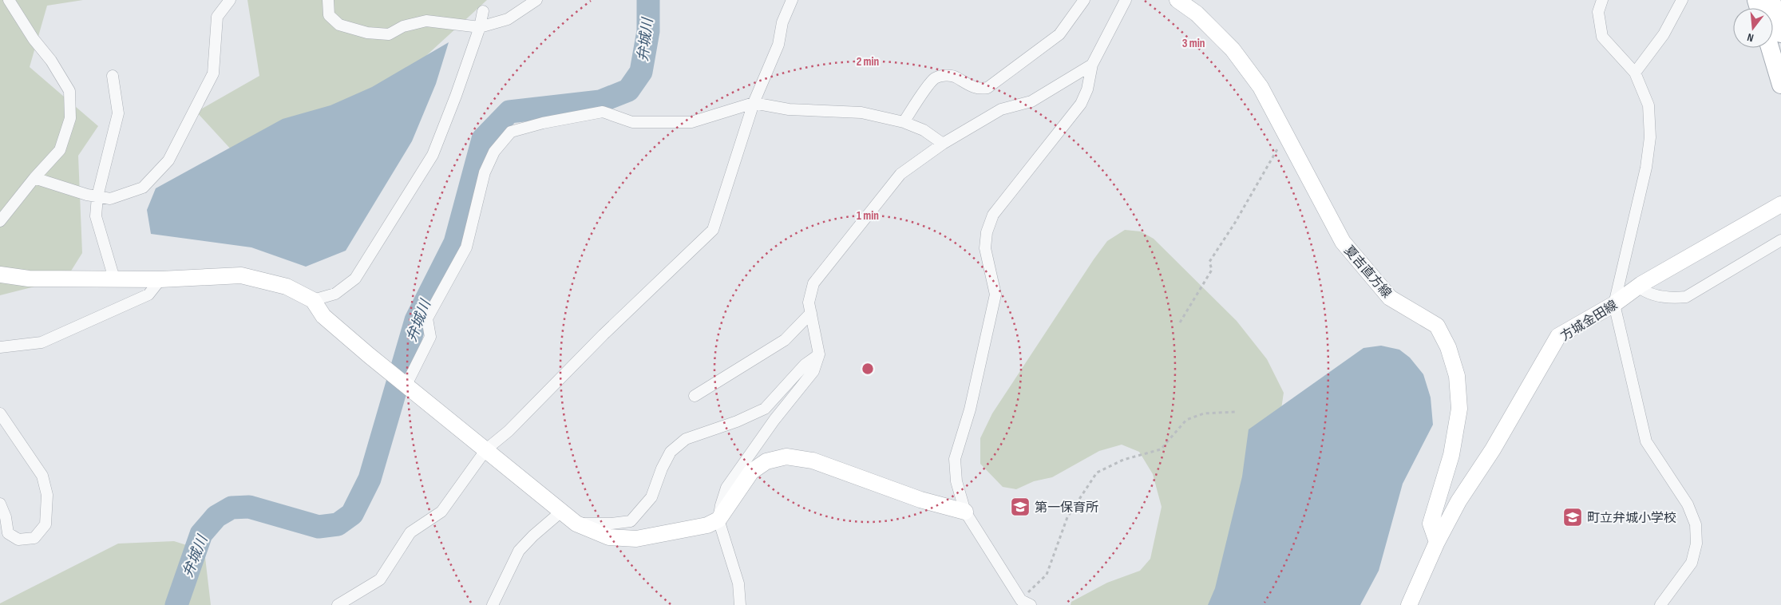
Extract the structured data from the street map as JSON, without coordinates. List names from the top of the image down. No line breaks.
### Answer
{"streets":{"main road":["夏吉直方線","方城金田線"]},"crossings":[["夏吉直方線","方城金田線"]],"water":["弁城川"],"places":{"school or university":["第一保育所","町立弁城小学校"]},"north":"bottom","rings":["3 min","2 min","1 min"]}
